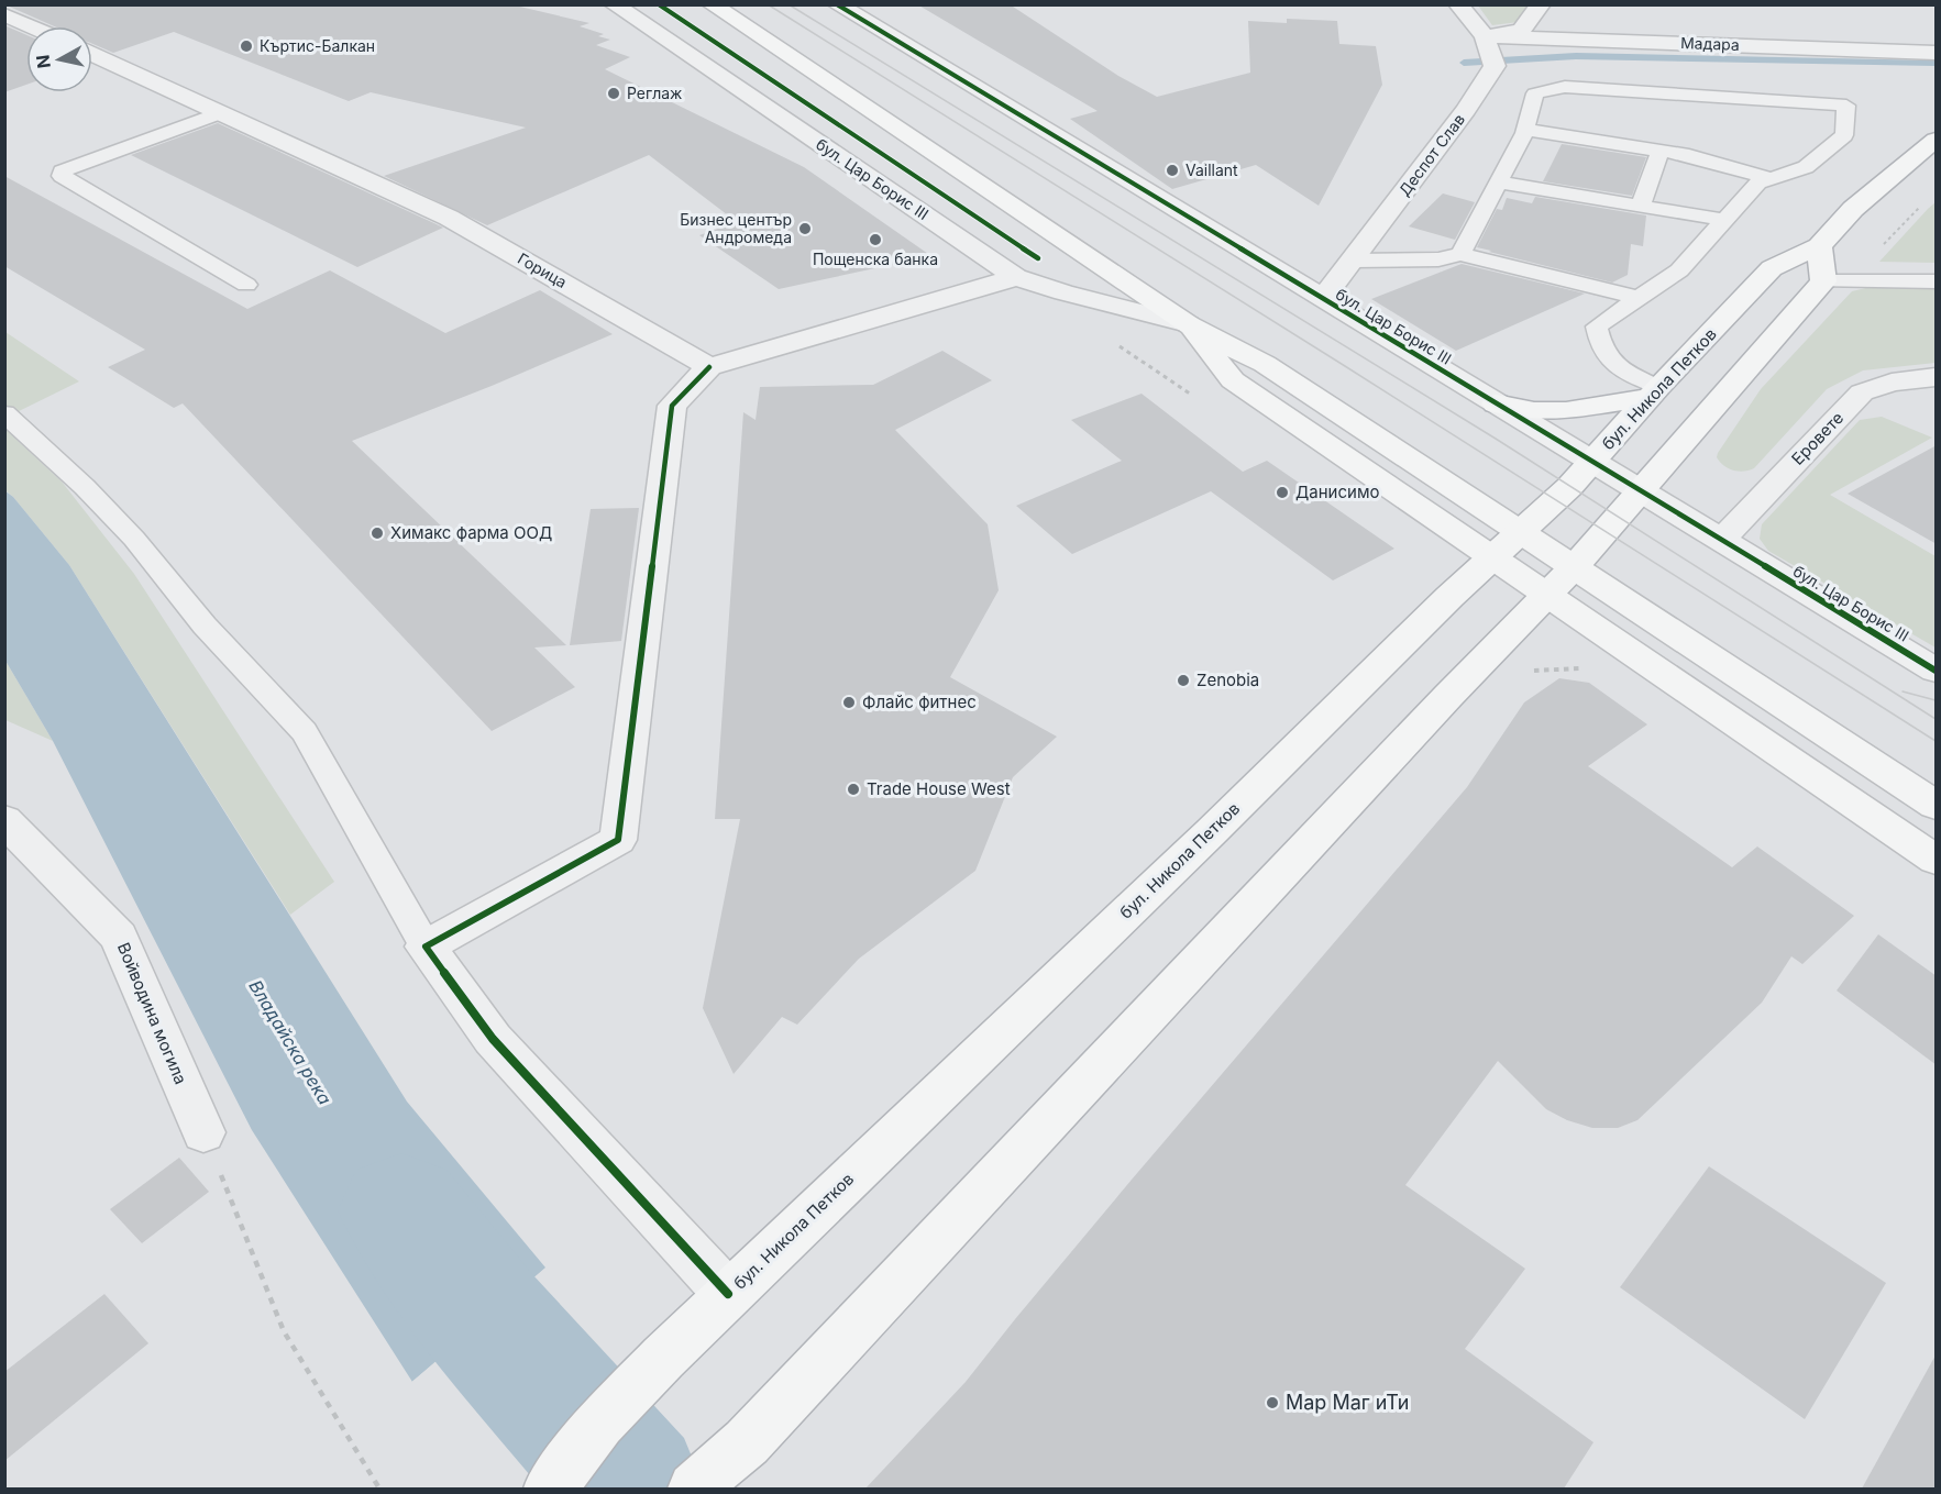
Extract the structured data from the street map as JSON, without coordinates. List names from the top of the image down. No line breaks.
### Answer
{"streets":{"main road":["бул. Цар Борис III","бул. Никола Петков"],"street":["Мадара","Деспот Слав","Горица","Еровете","Войводина могила"]},"crossings":[["Мадара","Деспот Слав"],["Деспот Слав","бул. Цар Борис III"],["бул. Цар Борис III","бул. Никола Петков"],["бул. Цар Борис III","Еровете"]],"water":["Владайска река"],"places":["Къртис-Балкан","Реглаж","Vaillant","Бизнес център Андромеда","Пощенска банка","Данисимо","Химакс фарма ООД","Zenobia","Флайс фитнес","Trade House West","Мар Маг иТи"],"north":"left"}
